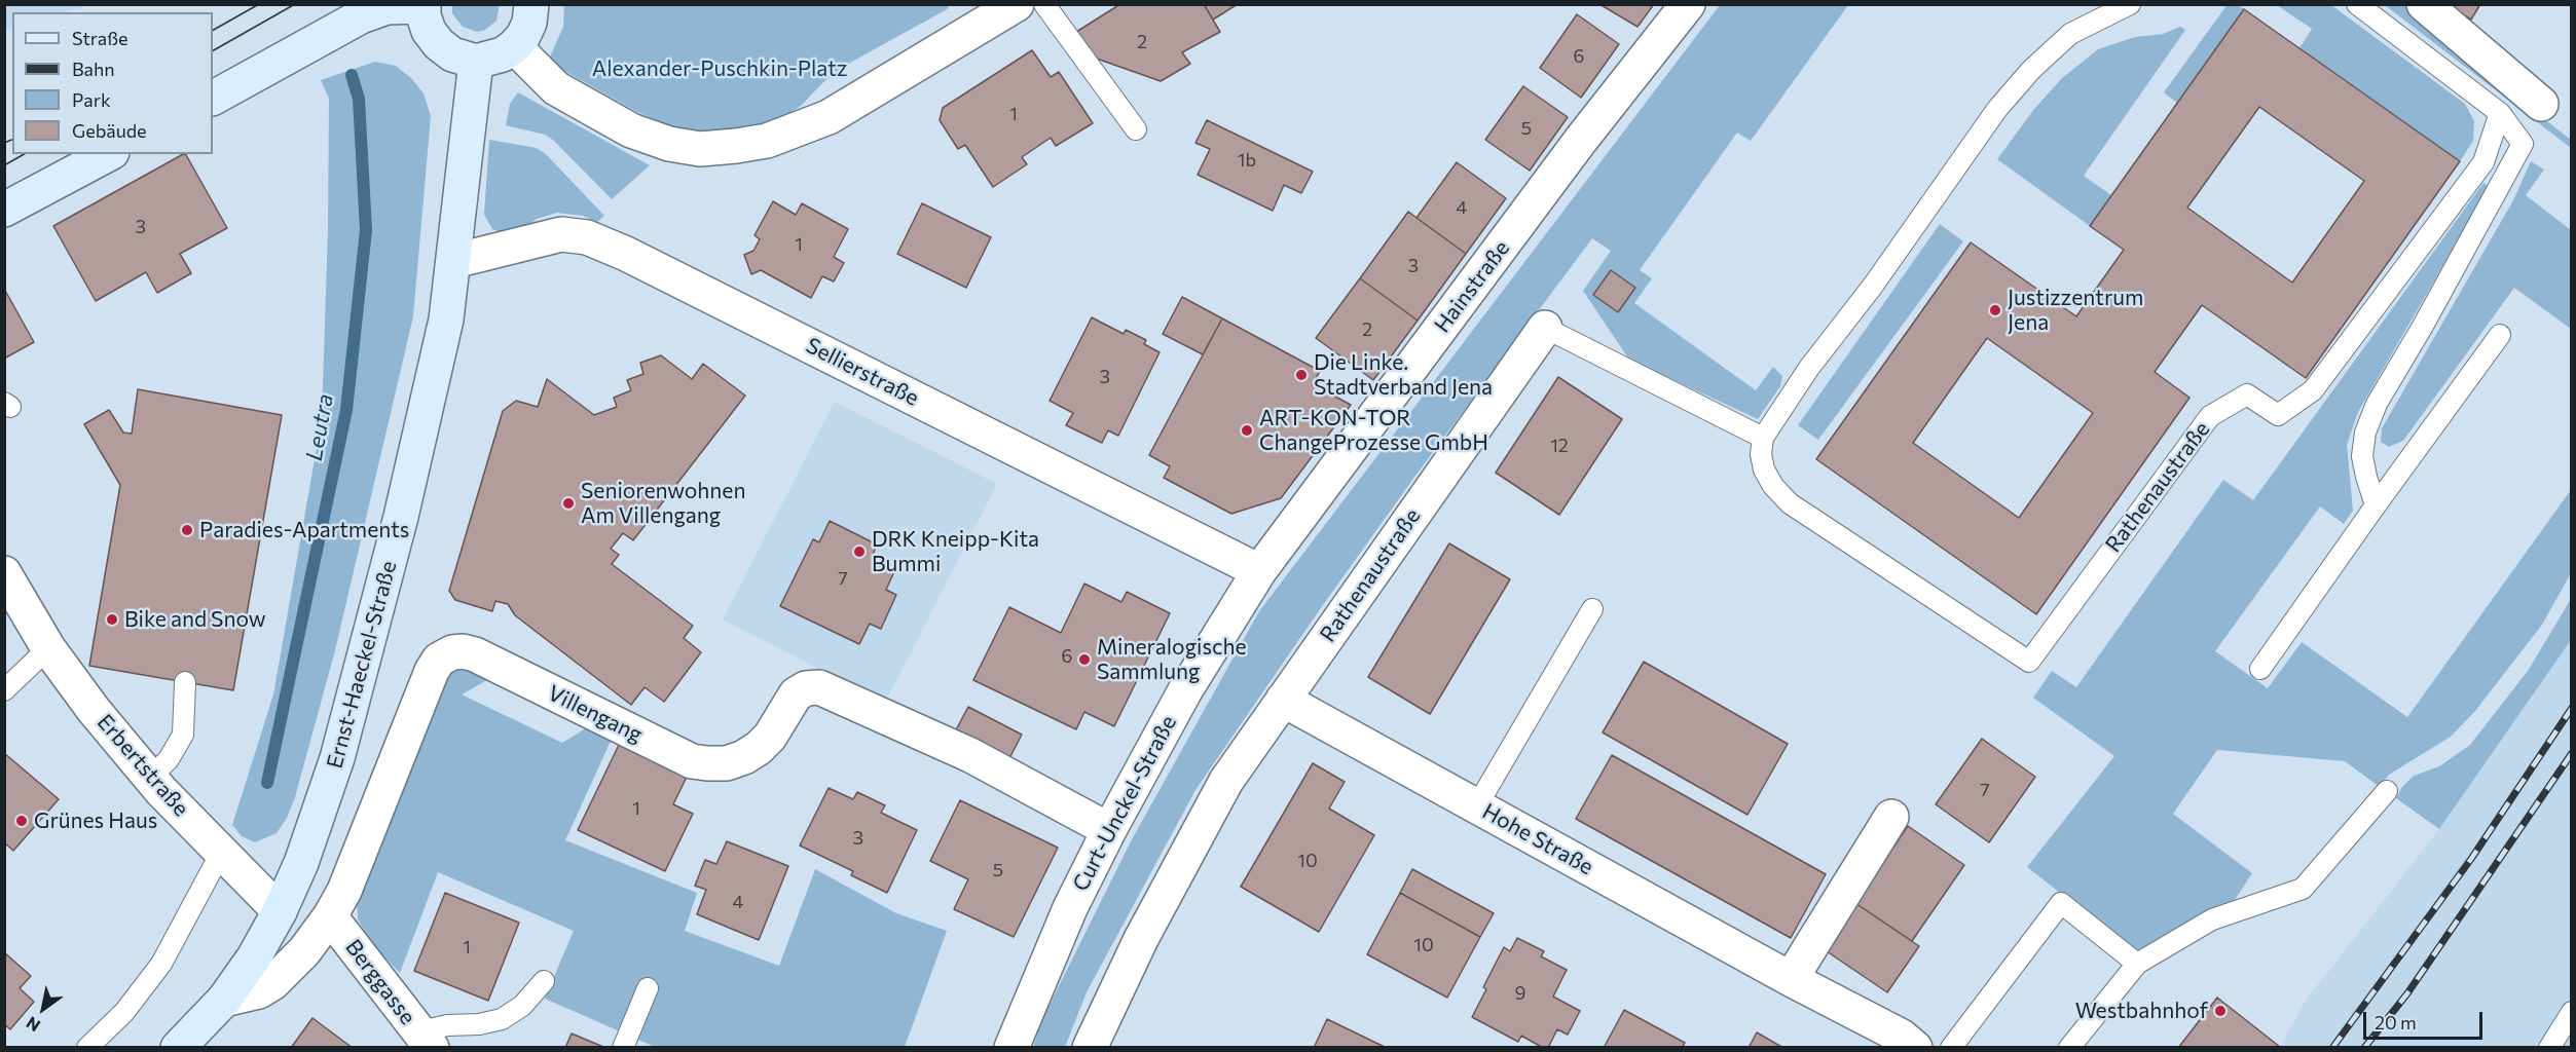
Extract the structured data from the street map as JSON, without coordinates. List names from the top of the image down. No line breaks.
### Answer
{"streets":{"main road":["Ernst-Haeckel-Straße"],"street":["Hainstraße","Sellierstraße","Rathenaustraße","Villengang","Erbertstraße","Curt-Unckel-Straße","Hohe Straße","Berggasse"]},"crossings":[["Hainstraße","Sellierstraße"],["Hainstraße","Curt-Unckel-Straße"],["Sellierstraße","Ernst-Haeckel-Straße"],["Sellierstraße","Curt-Unckel-Straße"],["Rathenaustraße","Hohe Straße"],["Ernst-Haeckel-Straße","Villengang"],["Ernst-Haeckel-Straße","Erbertstraße"],["Villengang","Curt-Unckel-Straße"],["Villengang","Berggasse"]],"water":["Leutra"],"parks":["Alexander-Puschkin-Platz"],"places":["Justizzentrum Jena","Die Linke. Stadtverband Jena","ART-KON-TOR ChangeProzesse GmbH","Seniorenwohnen Am Villengang","Paradies-Apartments","DRK Kneipp-Kita Bummi","Bike and Snow","Mineralogische Sammlung","Grünes Haus","Westbahnhof"],"house_numbers":["2","6","1","5","1b","4","3","1","3","2","3","12","7","6","7","1","3","10","5","4","10","1","9"],"legend":["Straße","Bahn","Park","Gebäude"],"scale_bar":"20 m","north":"bottom left"}
